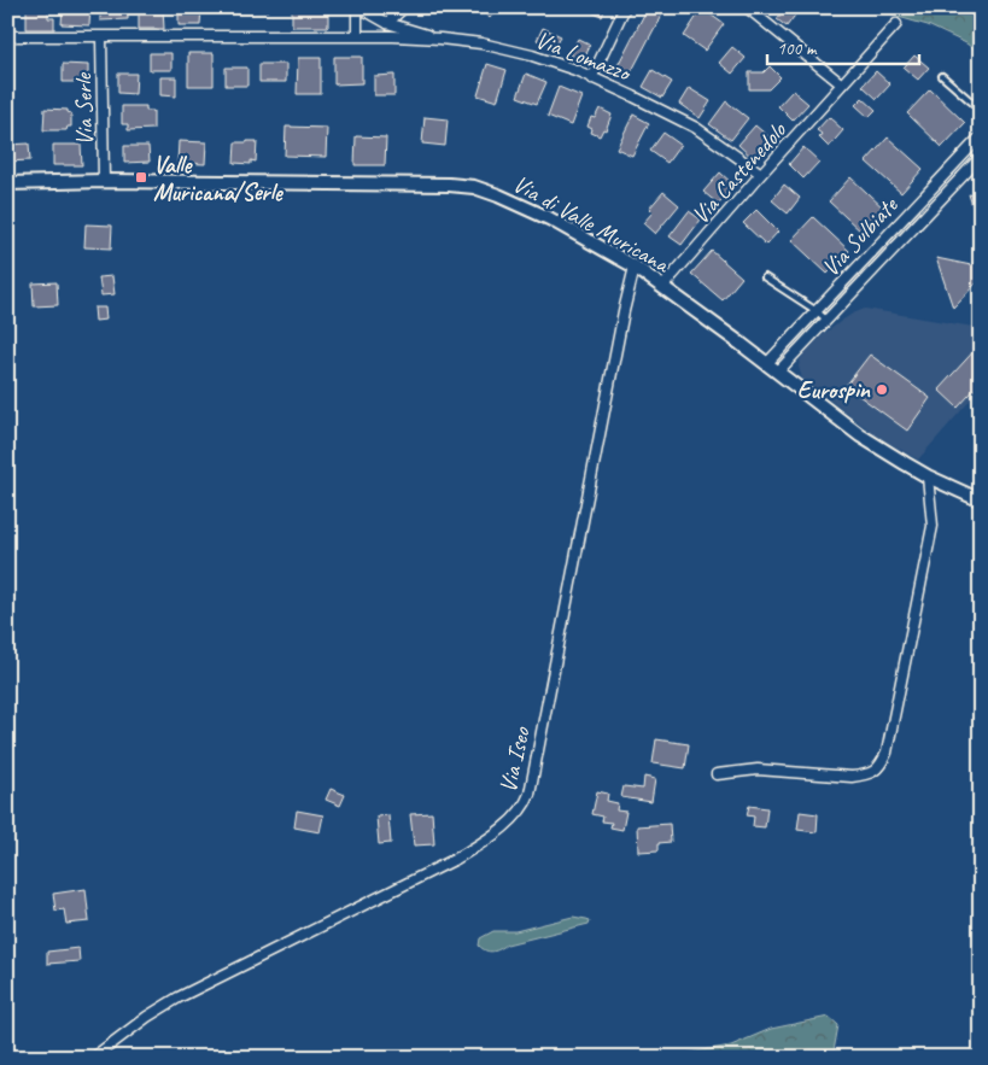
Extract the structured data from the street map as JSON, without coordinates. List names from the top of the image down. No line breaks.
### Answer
{"streets":{"street":["Via Lomazzo","Via Serle","Via Castenedolo","Via di Valle Muricana","Via Sulbiate","Via Iseo"]},"crossings":[["Via Lomazzo","Via Serle"],["Via Lomazzo","Via Castenedolo"],["Via Serle","Via di Valle Muricana"],["Via Castenedolo","Via di Valle Muricana"],["Via di Valle Muricana","Via Sulbiate"],["Via di Valle Muricana","Via Iseo"]],"places":{"transit":["Valle Muricana/Serle"],"other":["Eurospin"]},"scale_bar":"100 m"}
